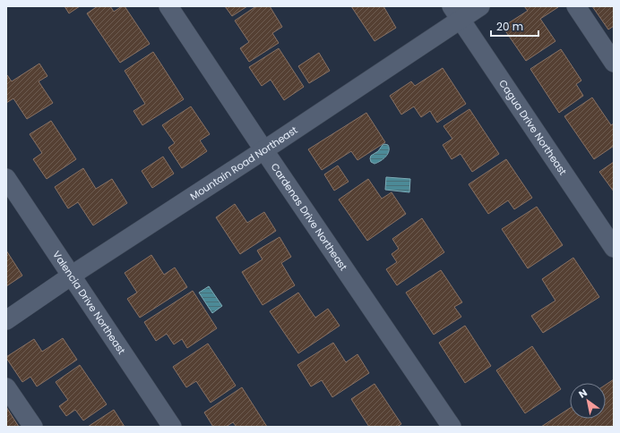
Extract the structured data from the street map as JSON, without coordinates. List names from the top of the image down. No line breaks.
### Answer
{"streets":{"street":["Cagua Drive Northeast","Mountain Road Northeast","Cardenas Drive Northeast","Valencia Drive Northeast"]},"crossings":[["Cagua Drive Northeast","Mountain Road Northeast"],["Mountain Road Northeast","Cardenas Drive Northeast"],["Mountain Road Northeast","Valencia Drive Northeast"]],"scale_bar":"20 m","north":"top left"}
